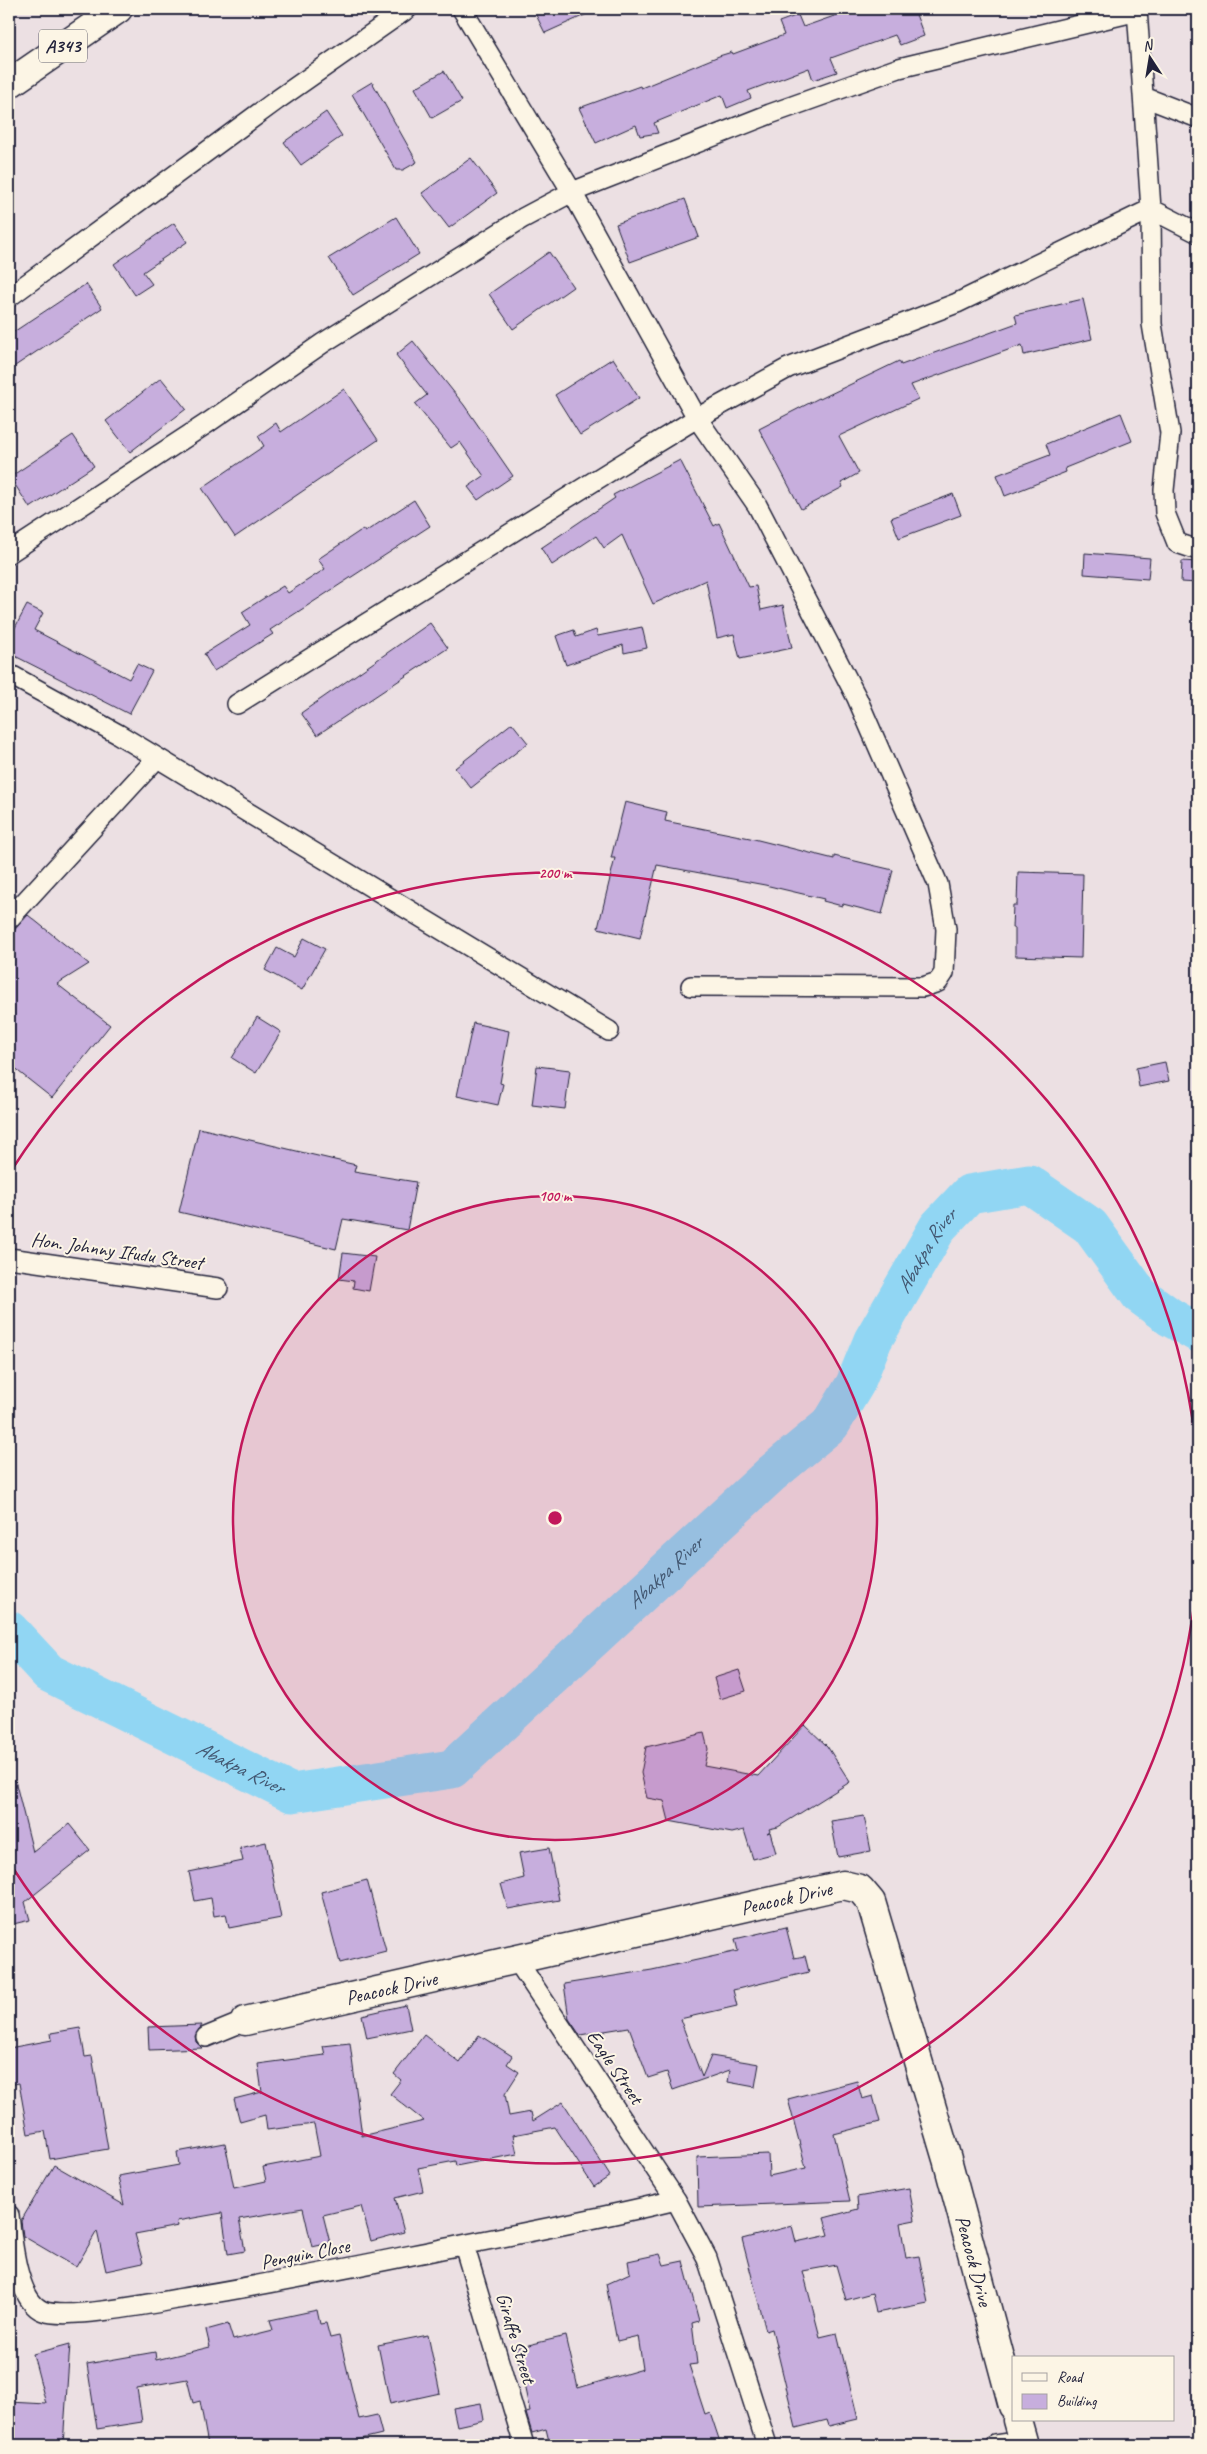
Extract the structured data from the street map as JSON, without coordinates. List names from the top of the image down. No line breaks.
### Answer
{"streets":{"main road":["A343","Peacock Drive"],"street":["Hon. Johnny Ifudu Street","Eagle Street","Penguin Close","Giraffe Street"]},"crossings":[["Peacock Drive","Eagle Street"],["Eagle Street","Penguin Close"],["Penguin Close","Giraffe Street"]],"water":["Abakpa River"],"legend":["Road","Building"],"north":"top","rings":["200 m","100 m"]}
